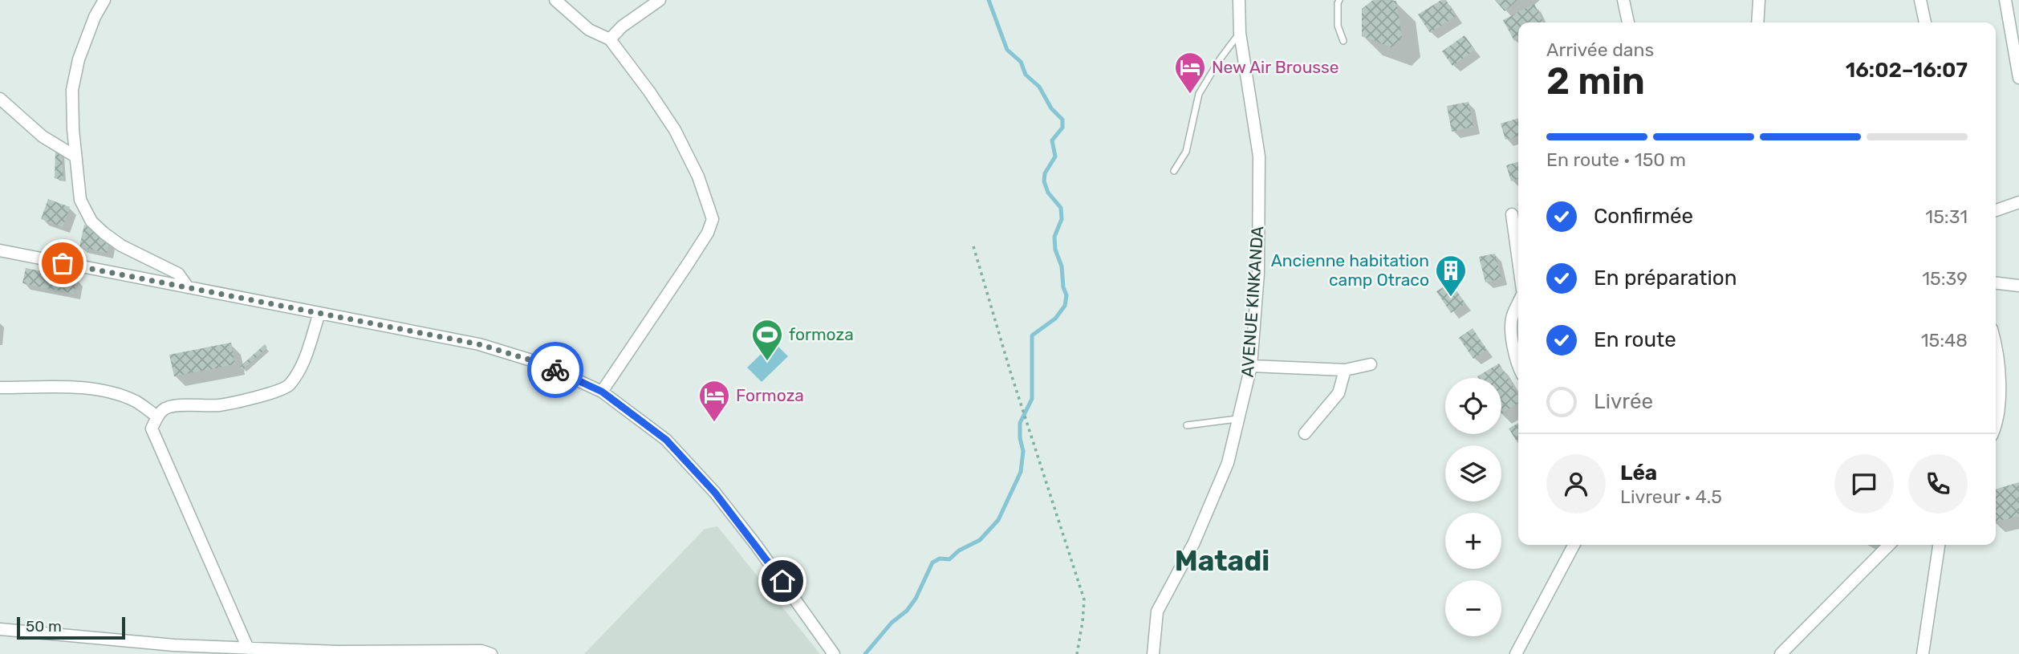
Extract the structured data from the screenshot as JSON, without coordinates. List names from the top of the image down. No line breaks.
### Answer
{"streets":{"street":["AVENUE KINKANDA"]},"districts":["Matadi"],"places":{"hotel":["New Air Brousse","Formoza"],"building":["Ancienne habitation camp Otraco"],"sports":["formoza"]},"scale_bar":"50 m","page":{"heading":["2 min","Arrivée dans","16:02–16:07"],"panel":["Léa","Livreur · 4.5"],"bar":"En route · 150 m","list":[["Confirmée","15:31"],["En préparation","15:39"],["En route","15:48"],"Livrée"],"map_buttons":["+","−"],"scale":"50 m"}}
